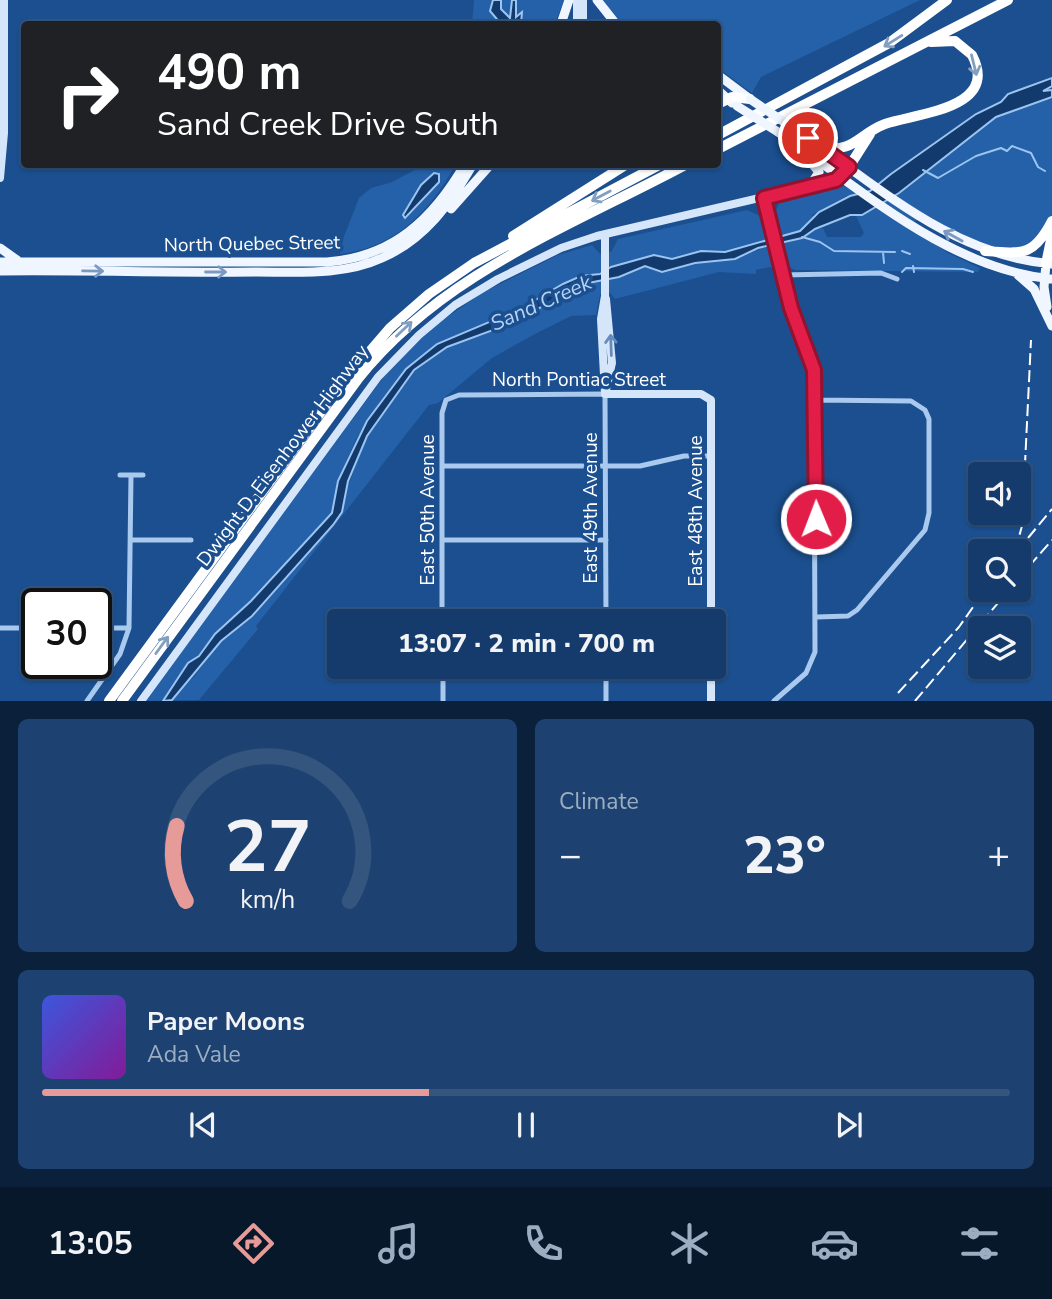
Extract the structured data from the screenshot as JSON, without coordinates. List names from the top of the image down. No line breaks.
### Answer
{"streets":{"highway":["Dwight D. Eisenhower Highway"],"main road":["North Quebec Street","North Pontiac Street","East 49th Avenue","East 48th Avenue"],"street":["East 50th Avenue"]},"crossings":[["North Pontiac Street","East 49th Avenue"],["North Pontiac Street","East 50th Avenue"],["North Pontiac Street","East 48th Avenue"]],"water":["Sand Creek"],"page":{"turn":["490 m","Sand Creek Drive South"],"limit":"30","trip":"13:07 · 2 min · 700 m","tile":"Climate","heat":["−","23°","+"],"song":["Paper Moons","Ada Vale"],"tabs":"13:05","gauge":["27","km/h"]}}
